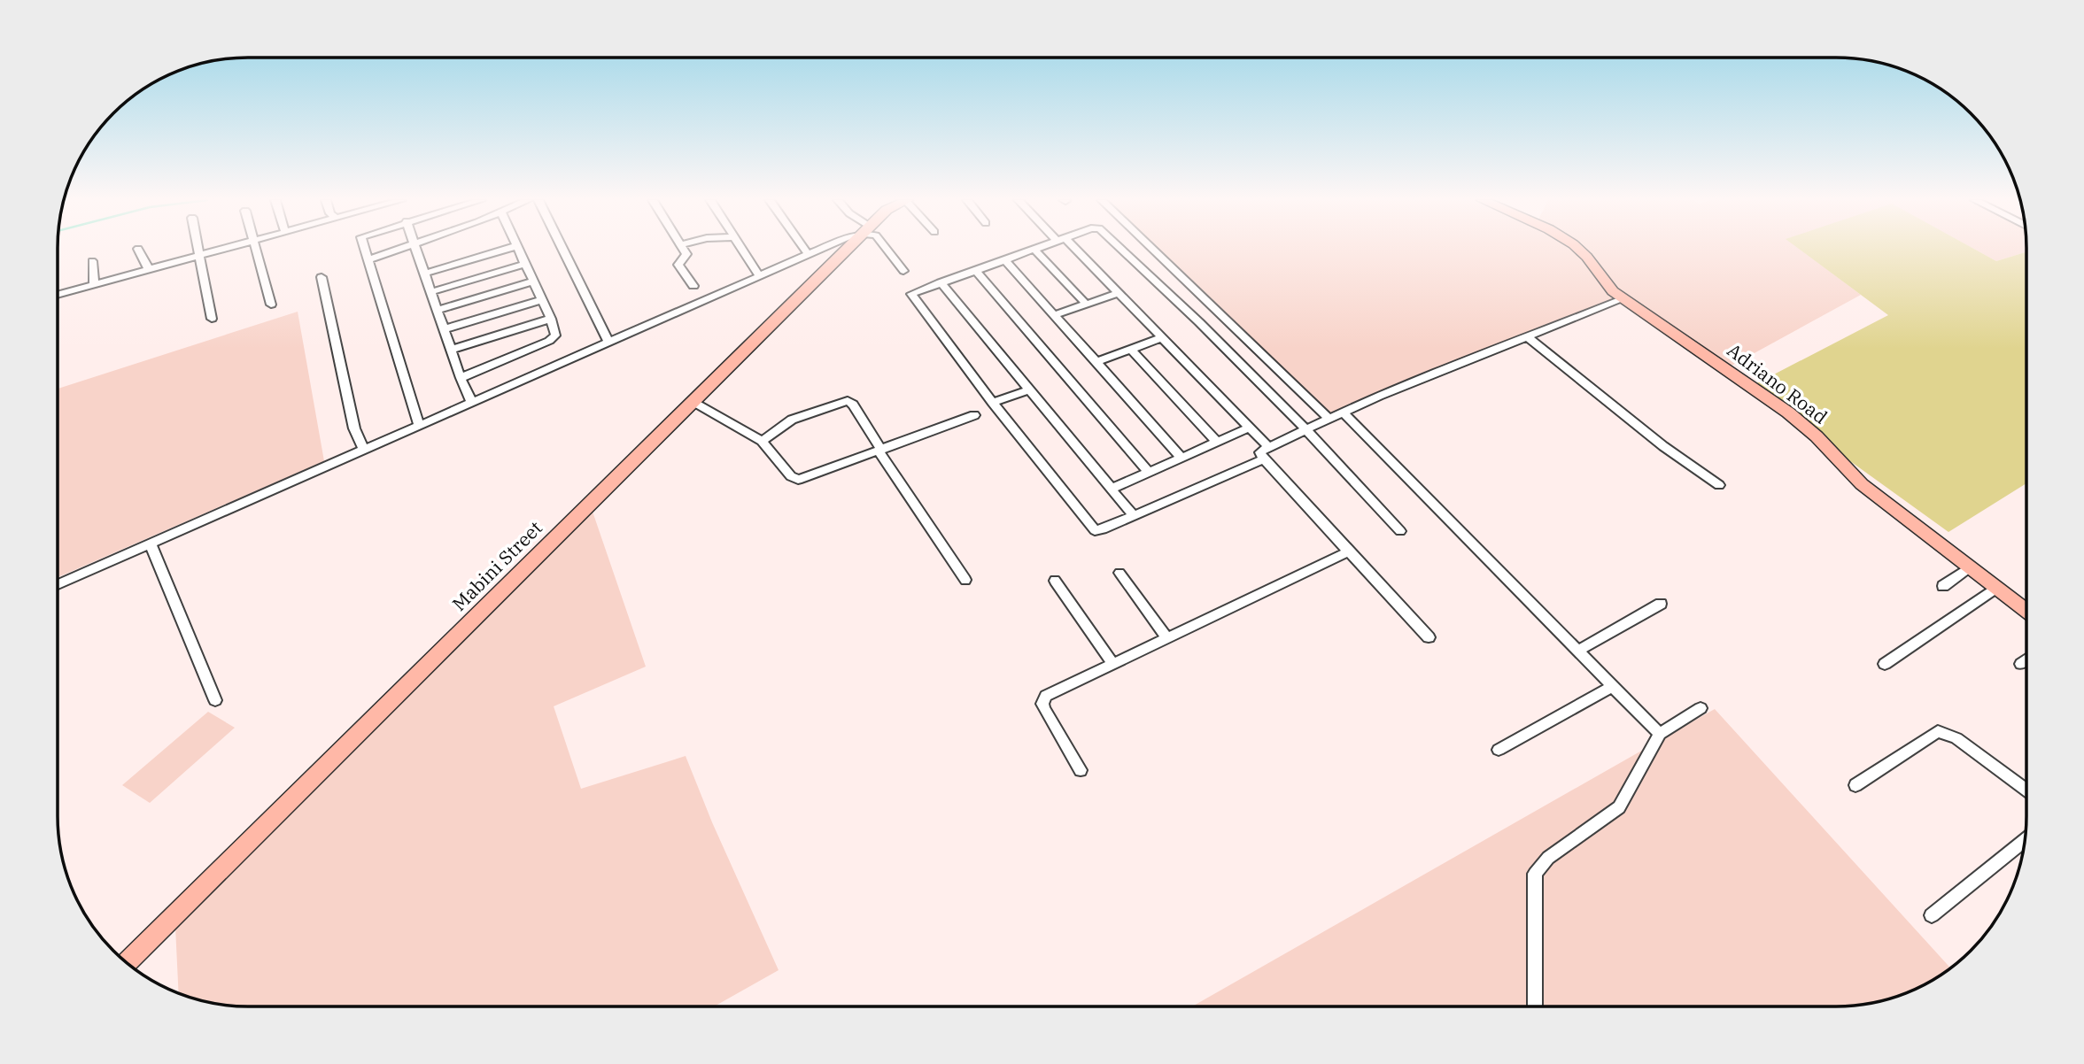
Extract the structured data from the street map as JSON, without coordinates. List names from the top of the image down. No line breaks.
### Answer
{"streets":{"main road":["Adriano Road","Mabini Street"]}}
